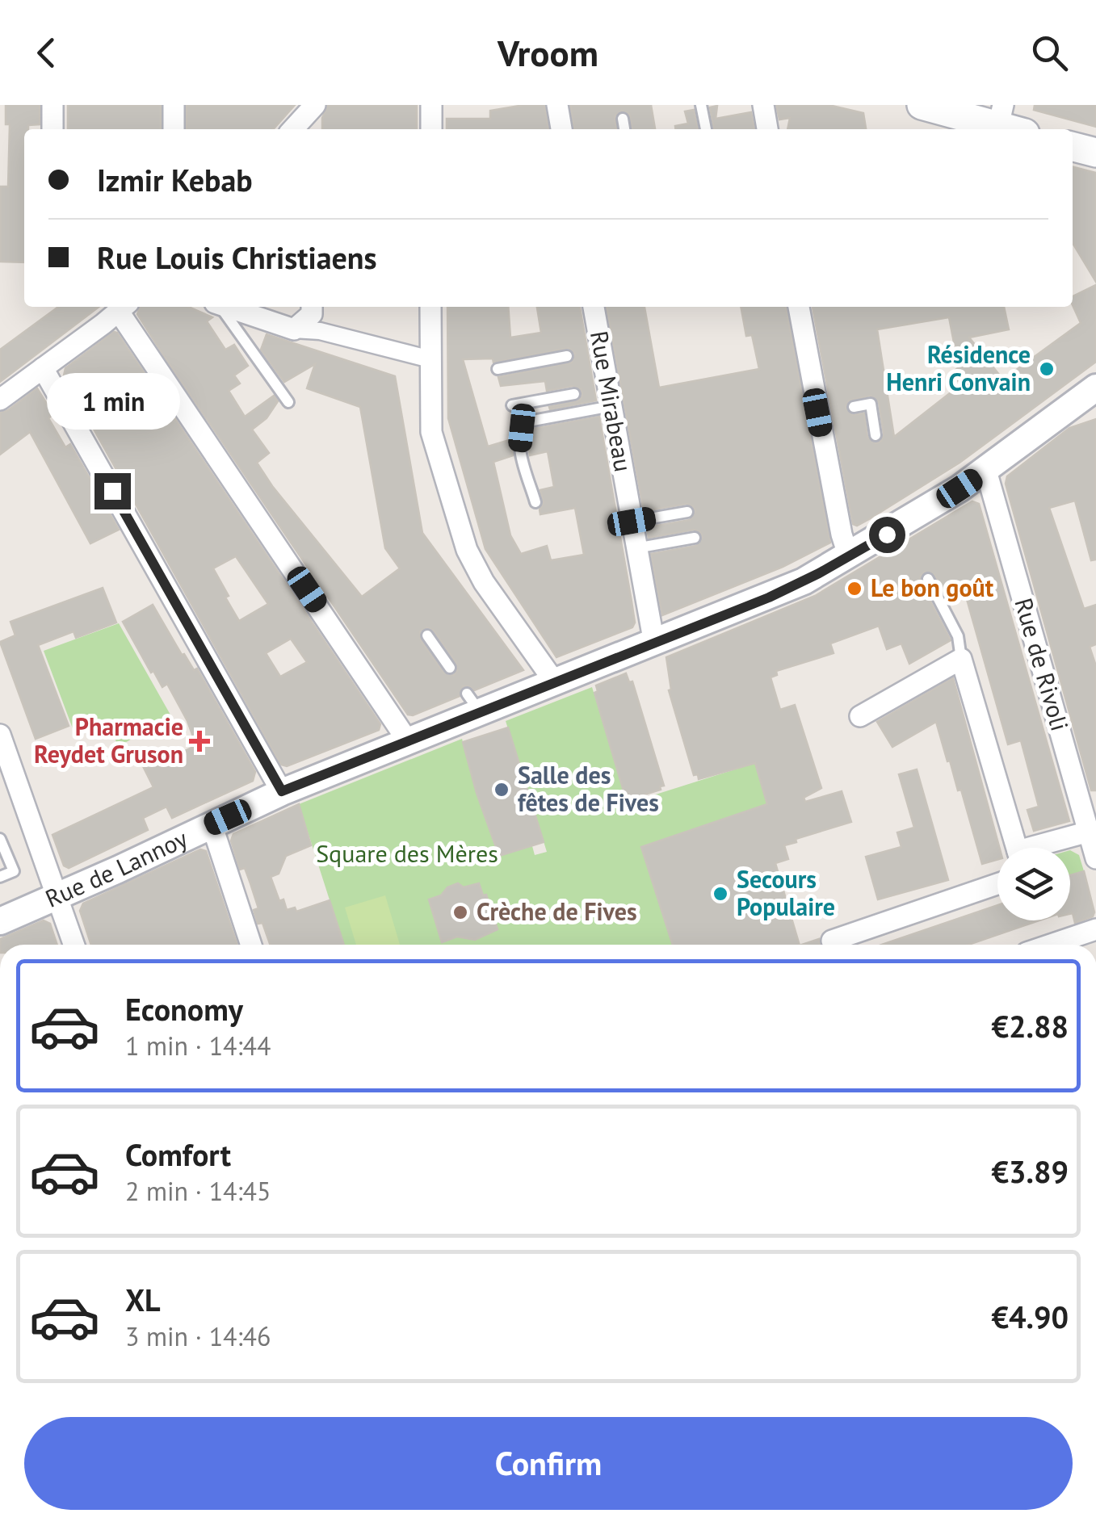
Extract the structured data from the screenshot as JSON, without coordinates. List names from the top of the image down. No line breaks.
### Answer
{"streets":{"street":["Rue Mirabeau","Rue de Rivoli","Rue de Lannoy"]},"crossings":[["Rue Mirabeau","Rue de Lannoy"],["Rue de Rivoli","Rue de Lannoy"]],"parks":["Square des Mères"],"places":{"other":["Résidence Henri Convain","Le bon goût","Salle des fêtes de Fives","Secours Populaire","Crèche de Fives"],"health":["Pharmacie Reydet Gruson"]},"page":{"header":"Vroom","banner":["Izmir Kebab","Rue Louis Christiaens"],"bubble":"1 min","list":[{"name":"Economy","note":"1 min · 14:44","value":"€2.88"},{"name":"Comfort","note":"2 min · 14:45","value":"€3.89"},{"name":"XL","note":"3 min · 14:46","value":"€4.90"}],"buttons":"Confirm"}}
